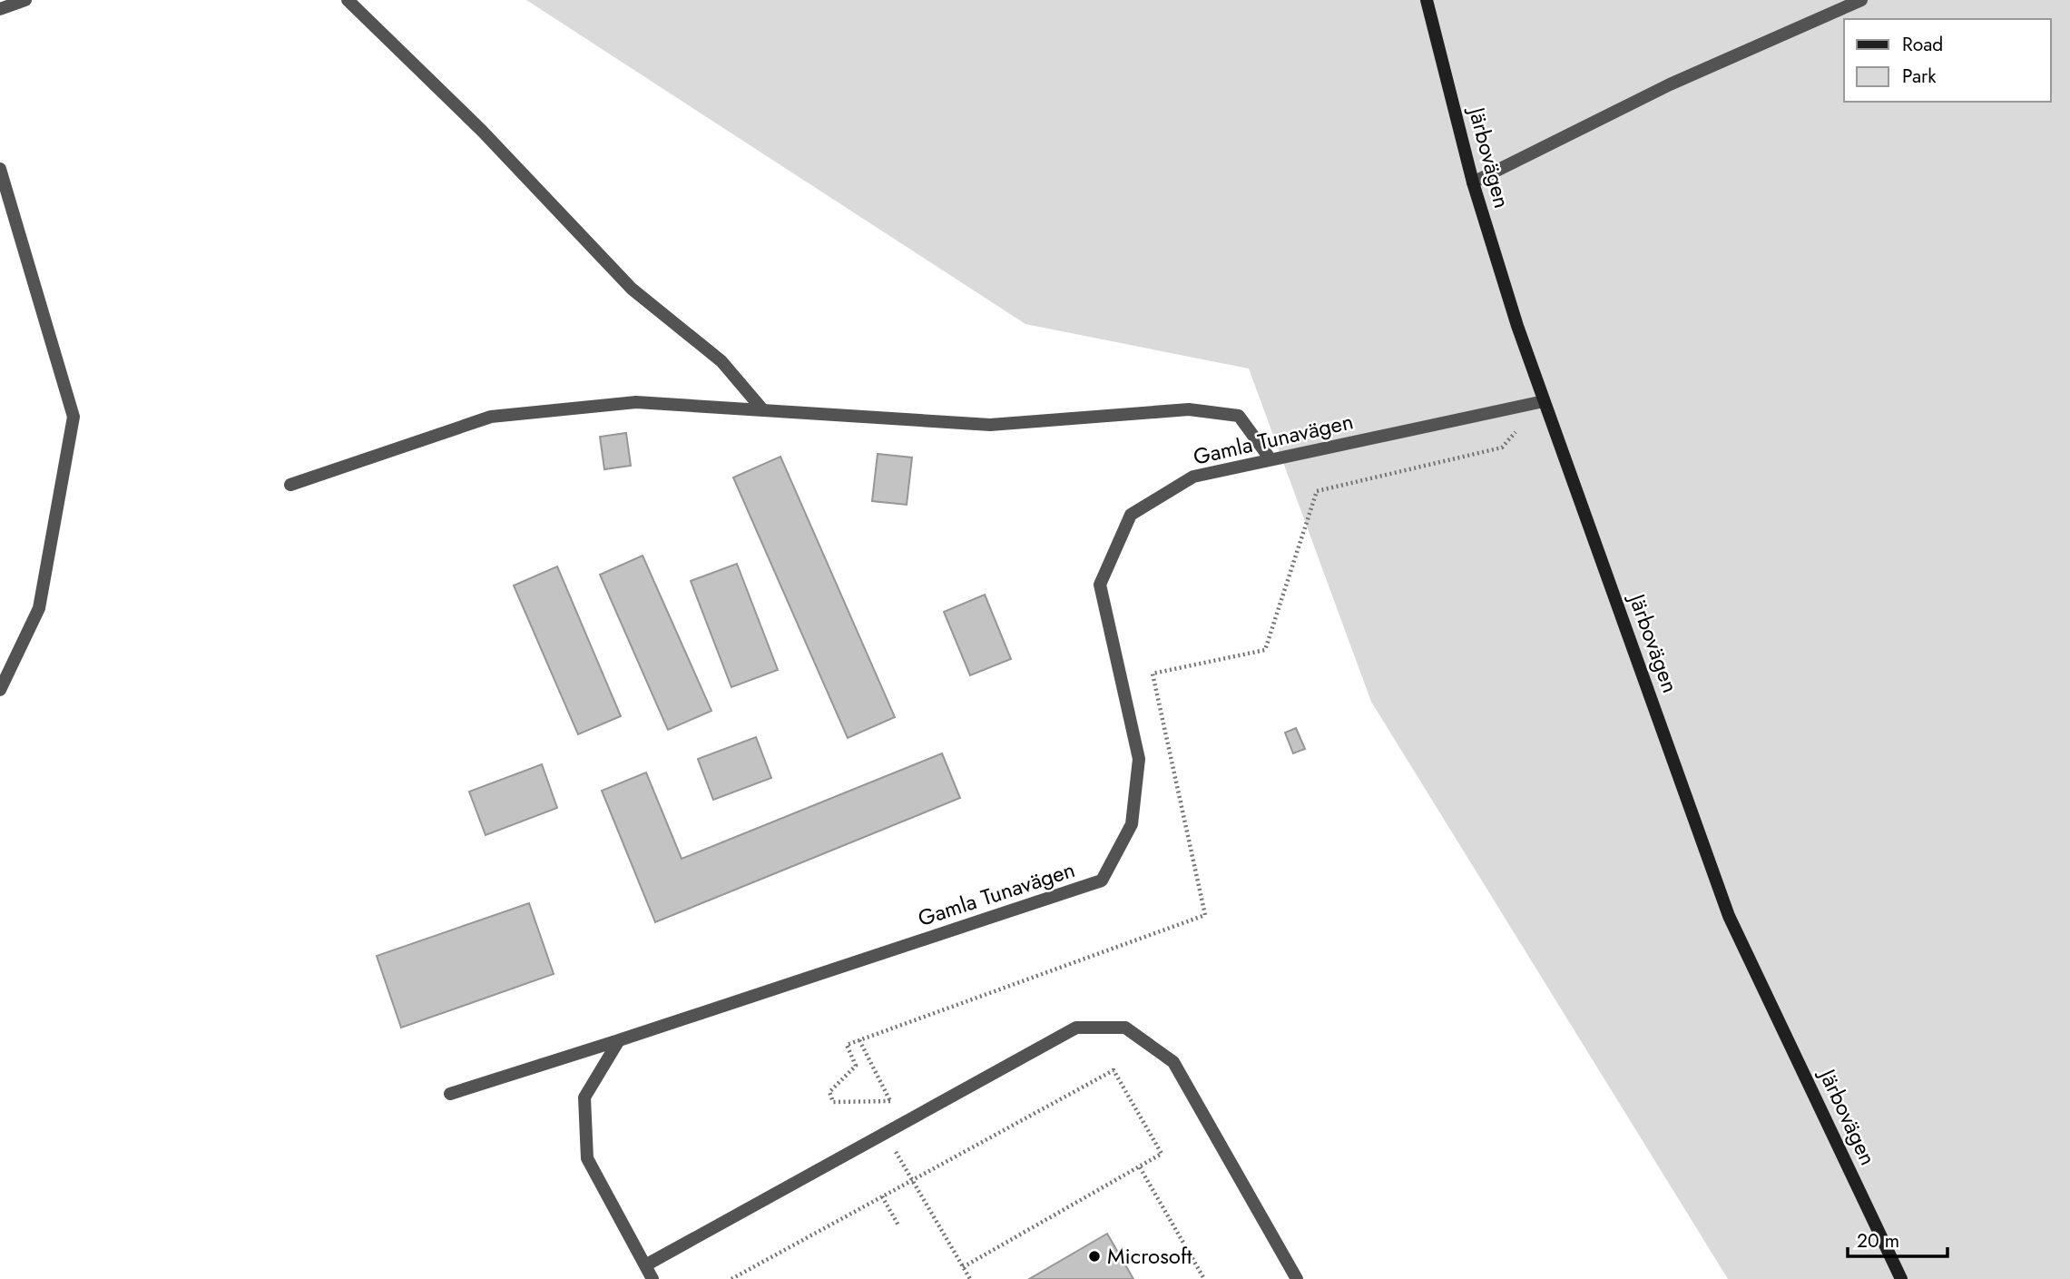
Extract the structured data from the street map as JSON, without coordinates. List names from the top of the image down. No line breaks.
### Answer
{"streets":{"main road":["Järbovägen"],"lane":["Gamla Tunavägen"]},"crossings":[["Järbovägen","Gamla Tunavägen"]],"places":["Microsoft"],"legend":["Road","Park"],"scale_bar":"20 m"}
